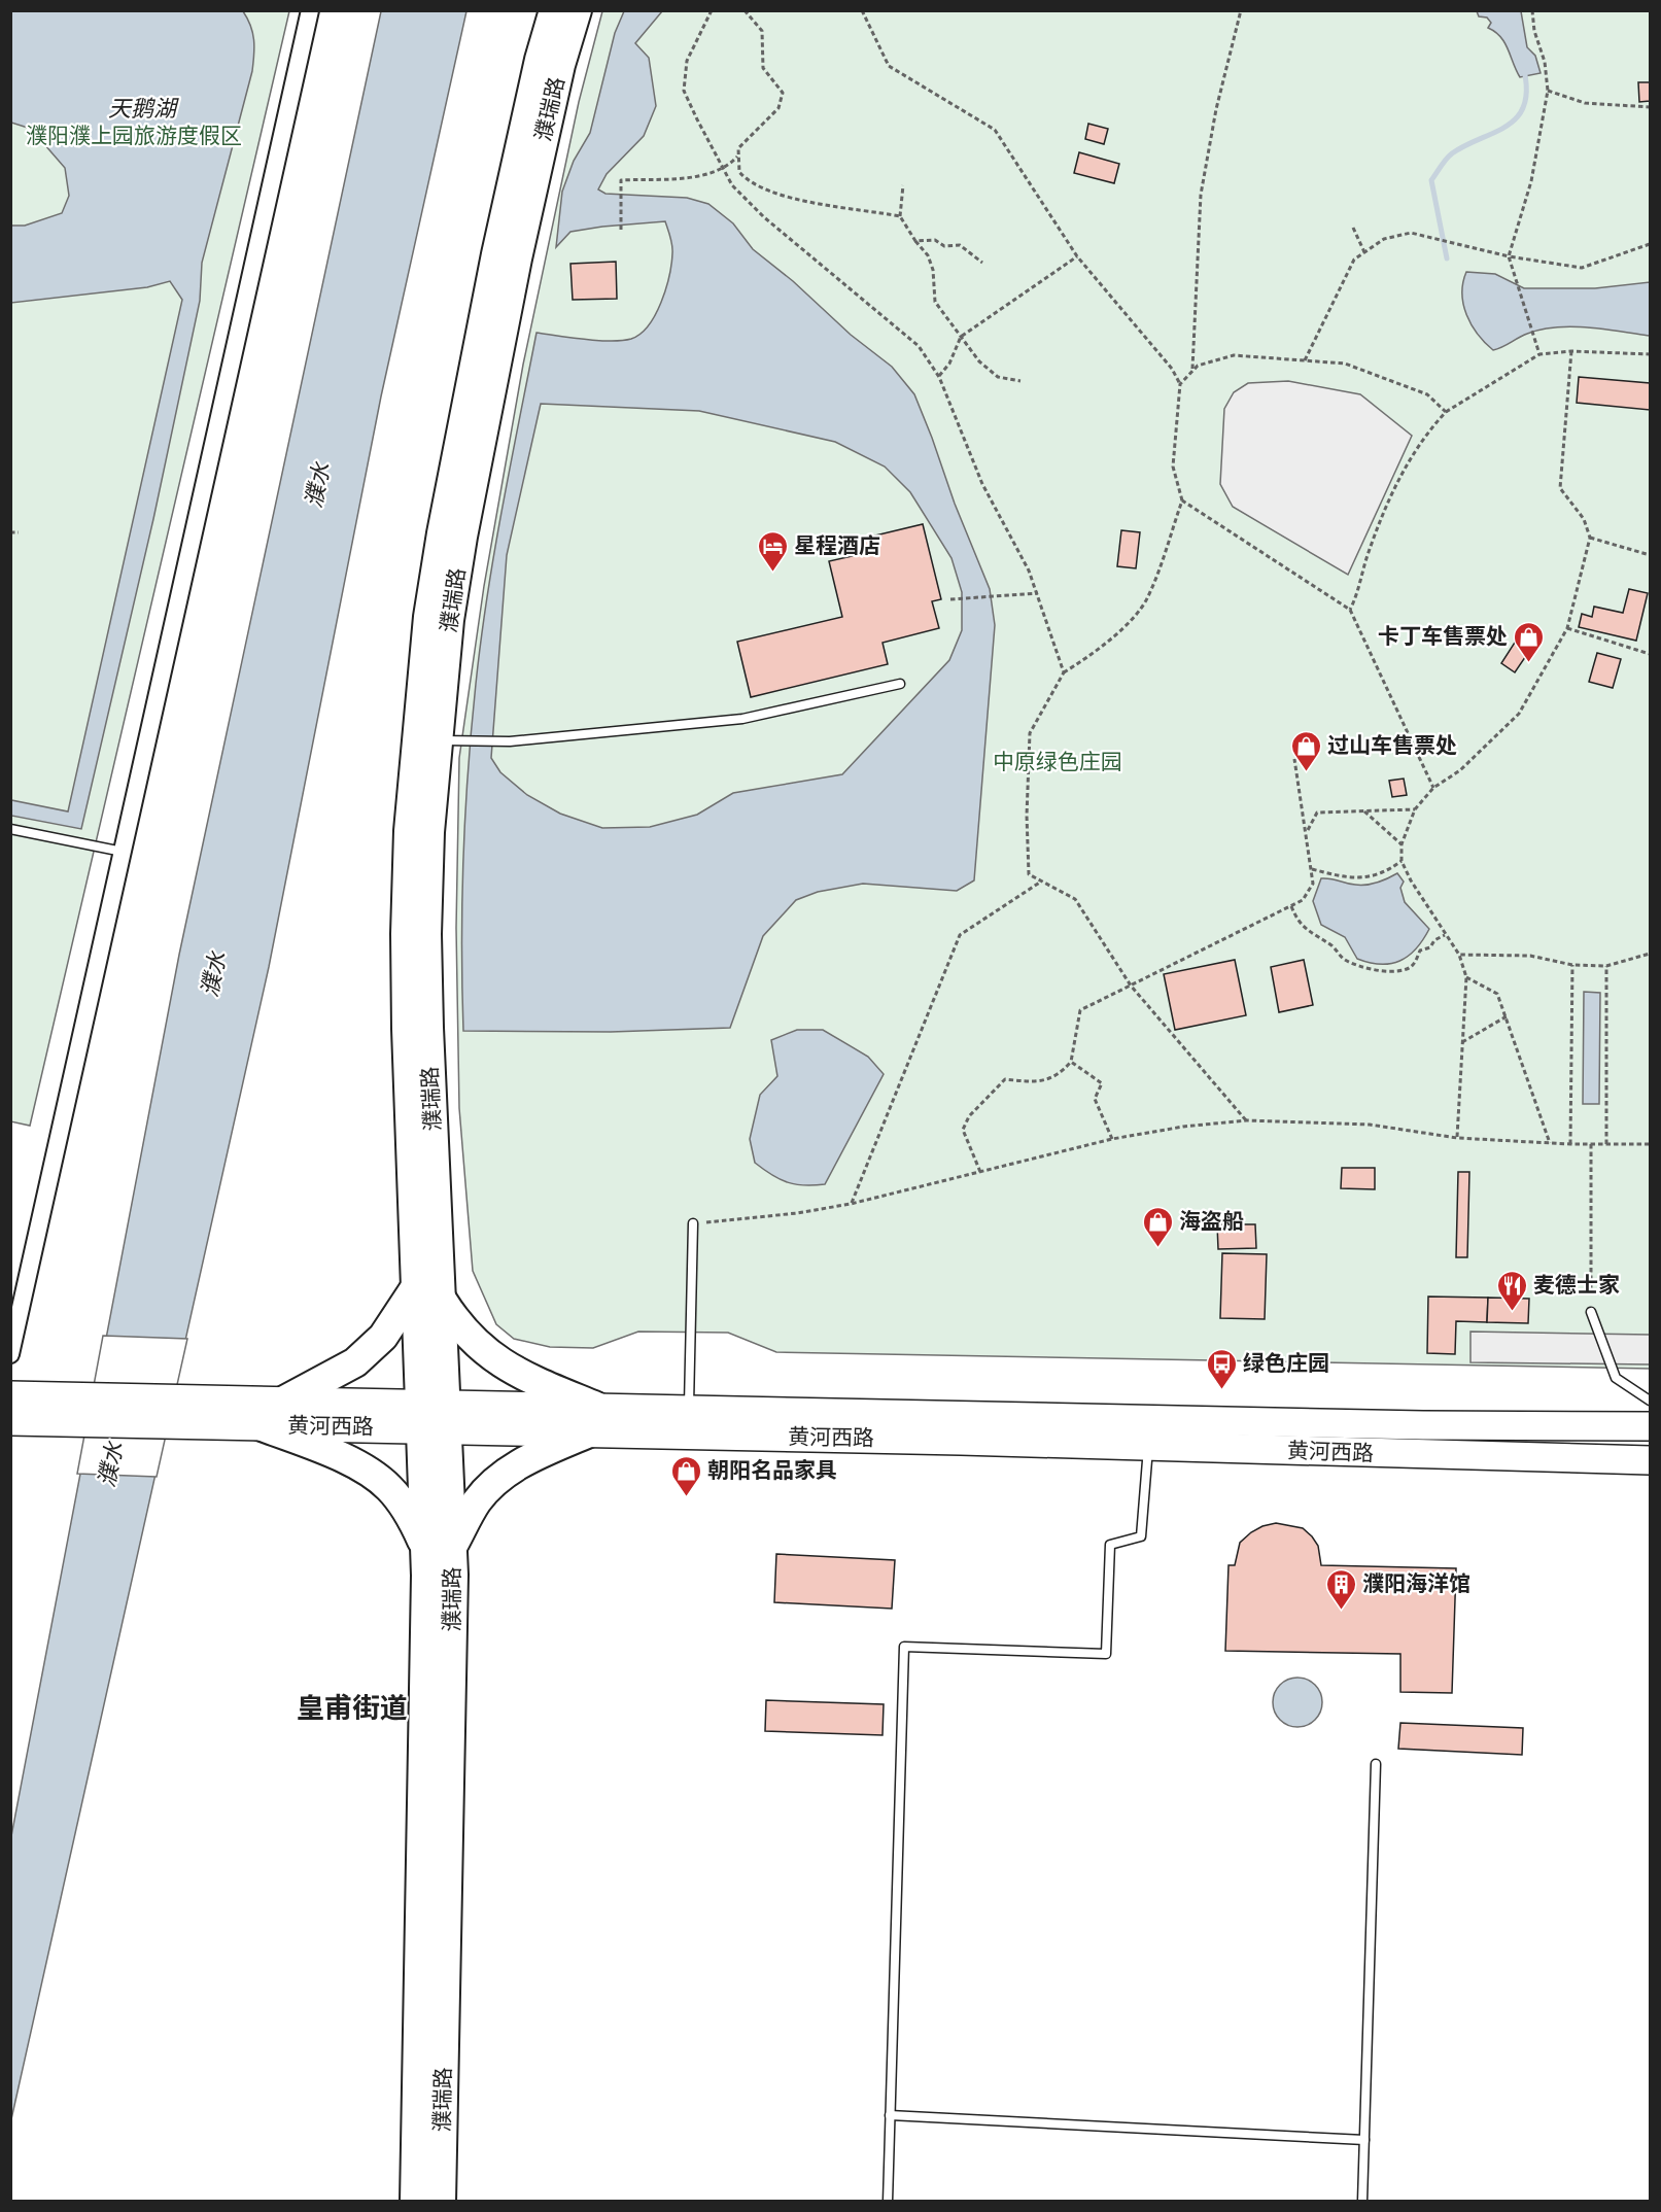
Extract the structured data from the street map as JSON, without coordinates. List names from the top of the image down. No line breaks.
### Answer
{"streets":{"highway":["濮瑞路"],"main road":["黄河西路"]},"crossings":[["濮瑞路","黄河西路"]],"districts":["皇甫街道"],"water":["天鹅湖","濮水"],"parks":["濮阳濮上园旅游度假区","中原绿色庄园"],"places":{"hotel":["星程酒店"],"shop":["卡丁车售票处","过山车售票处","海盗船","朝阳名品家具"],"restaurant":["麦德士家"],"bus stop":["绿色庄园"],"building":["濮阳海洋馆"]}}
